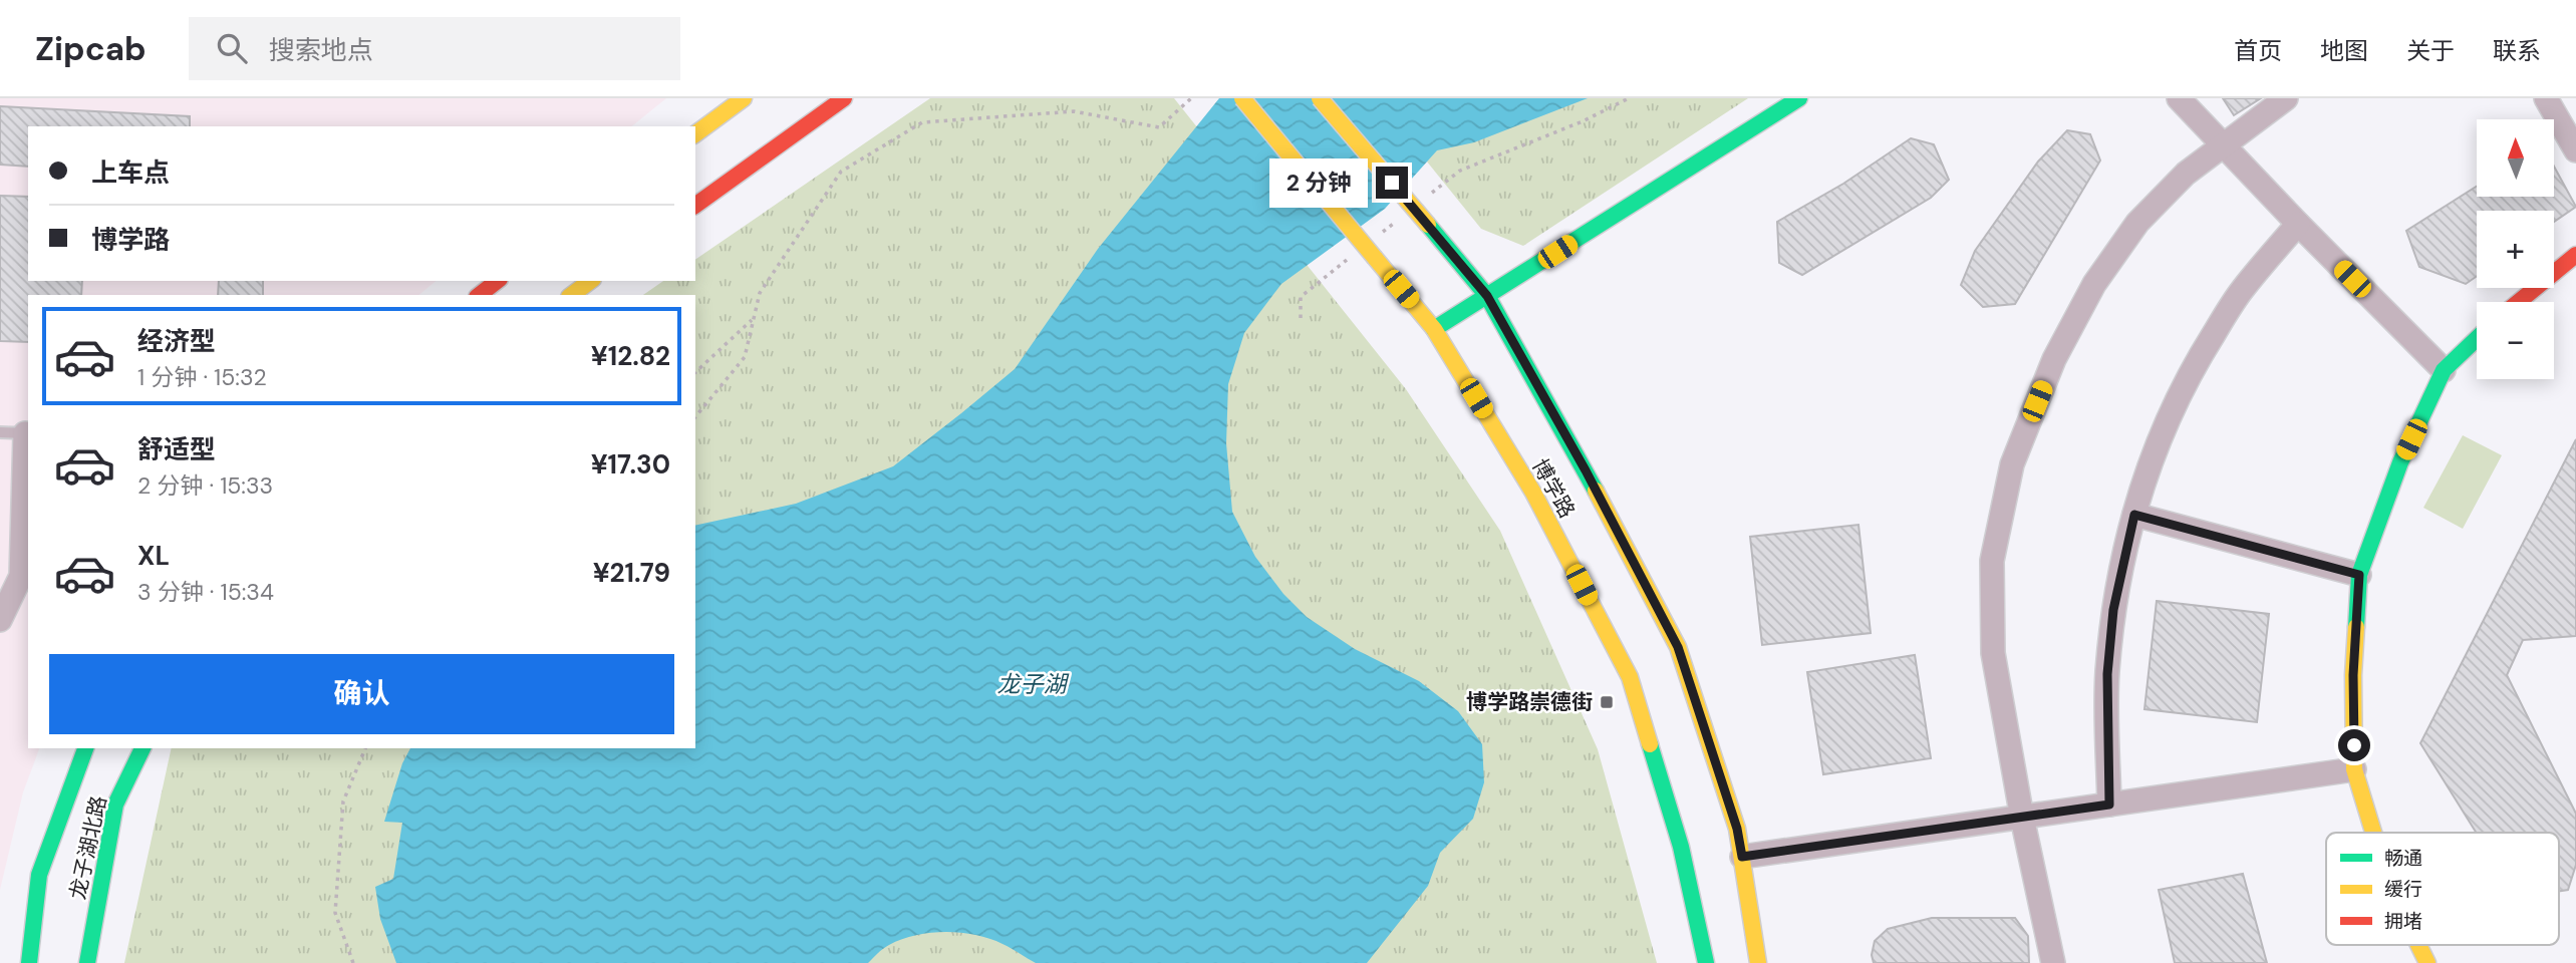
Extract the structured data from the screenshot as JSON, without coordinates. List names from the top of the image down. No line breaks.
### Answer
{"streets":{"main road":["博学路","龙子湖北路"]},"water":["龙子湖"],"places":{"transit":["博学路崇德街"]},"legend":["畅通","缓行","拥堵"],"north":"top","page":{"header":"Zipcab","search":"搜索地点","nav":["首页","地图","关于","联系"],"map_buttons":["+","−"],"banner":["上车点","博学路"],"bubble":"2 分钟","list":[{"name":"经济型","note":"1 分钟 · 15:32","value":"¥12.82"},{"name":"舒适型","note":"2 分钟 · 15:33","value":"¥17.30"},{"name":"XL","note":"3 分钟 · 15:34","value":"¥21.79"}],"buttons":"确认"}}
